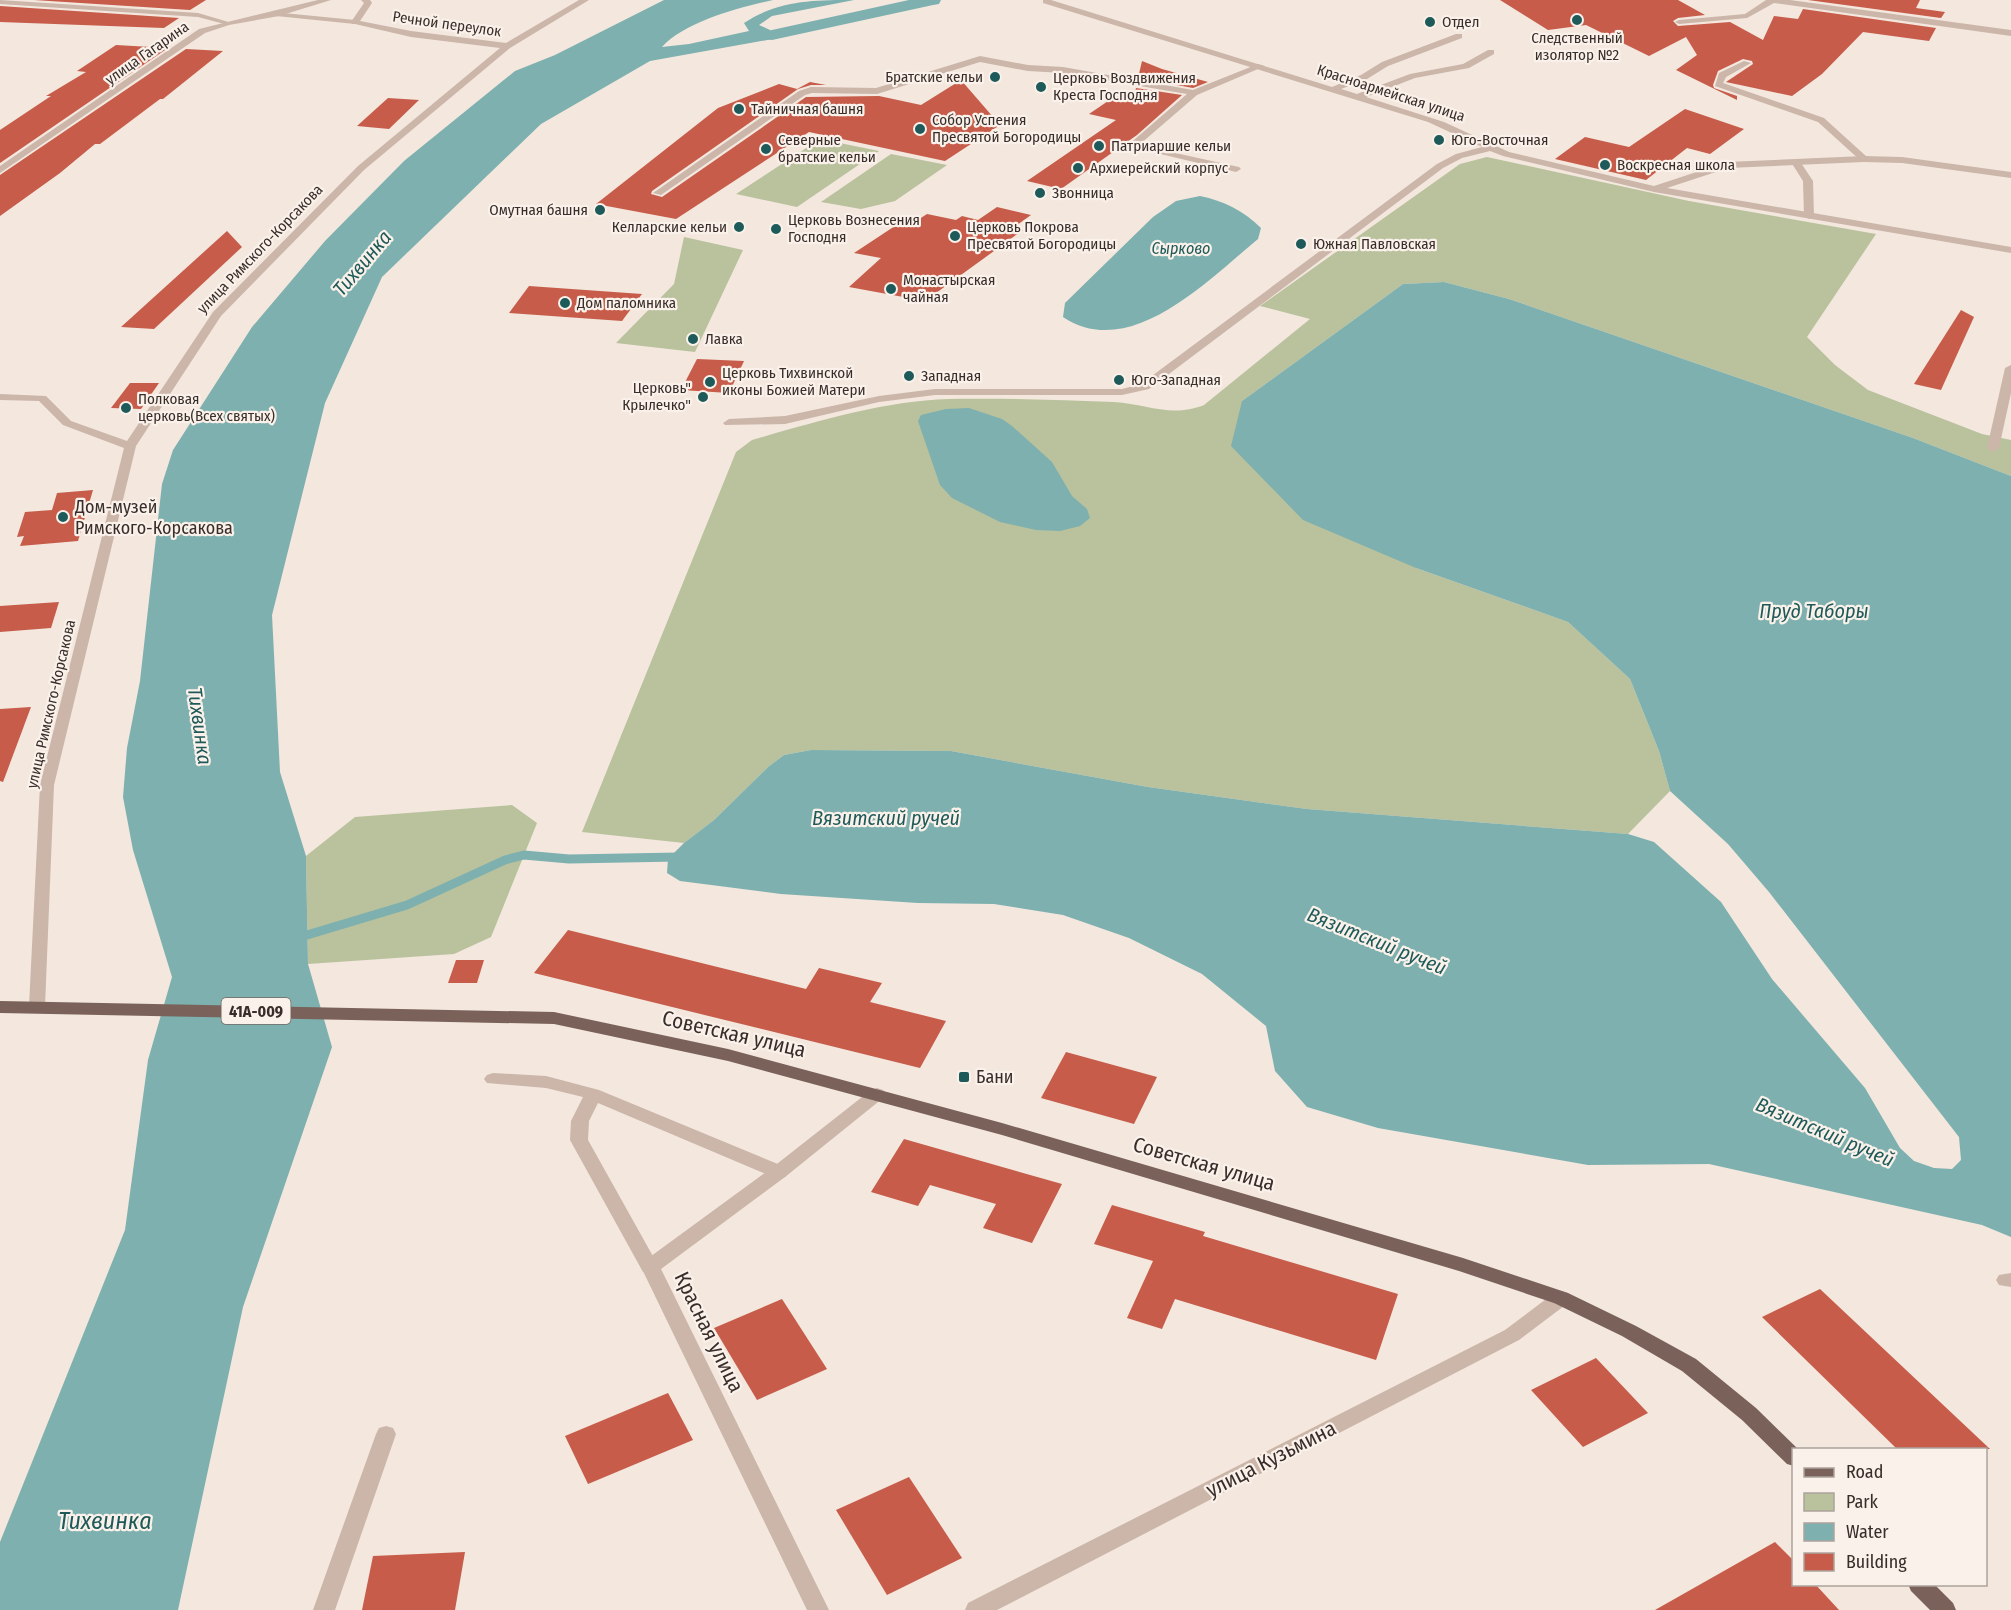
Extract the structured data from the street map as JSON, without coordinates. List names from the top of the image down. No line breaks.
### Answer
{"streets":{"main road":["41А-009","Советская улица"],"street":["Речной переулок","улица Гагарина","Красноармейская улица","улица Римского-Корсакова","Красная улица","улица Кузьмина"]},"crossings":[["Речной переулок","улица Гагарина"],["Речной переулок","улица Римского-Корсакова"],["улица Римского-Корсакова","41А-009"],["улица Римского-Корсакова","Советская улица"],["41А-009","Советская улица"],["Советская улица","Красная улица"],["Советская улица","улица Кузьмина"]],"water":["Сырково","Тихвинка","Пруд Таборы","Вязитский ручей"],"places":{"other":["Следственный изолятор №2","Отдел","Братские кельи","Церковь Воздвижения Креста Господня","Тайничная башня","Собор Успения Пресвятой Богородицы","Юго-Восточная","Патриаршие кельи","Северные братские кельи","Воскресная школа","Архиерейский корпус","Звонница","Омутная башня","Келларские кельи","Церковь Вознесения Господня","Церковь Покрова Пресвятой Богородицы","Южная Павловская","Монастырская чайная","Дом паломника","Лавка","Западная","Юго-Западная","Церковь Тихвинской иконы Божией Матери","Церковь\" Крылечко\"","Полковая церковь(Всех святых)","Дом-музей Римского-Корсакова"],"transit":["Бани"]},"legend":["Road","Park","Water","Building"]}
